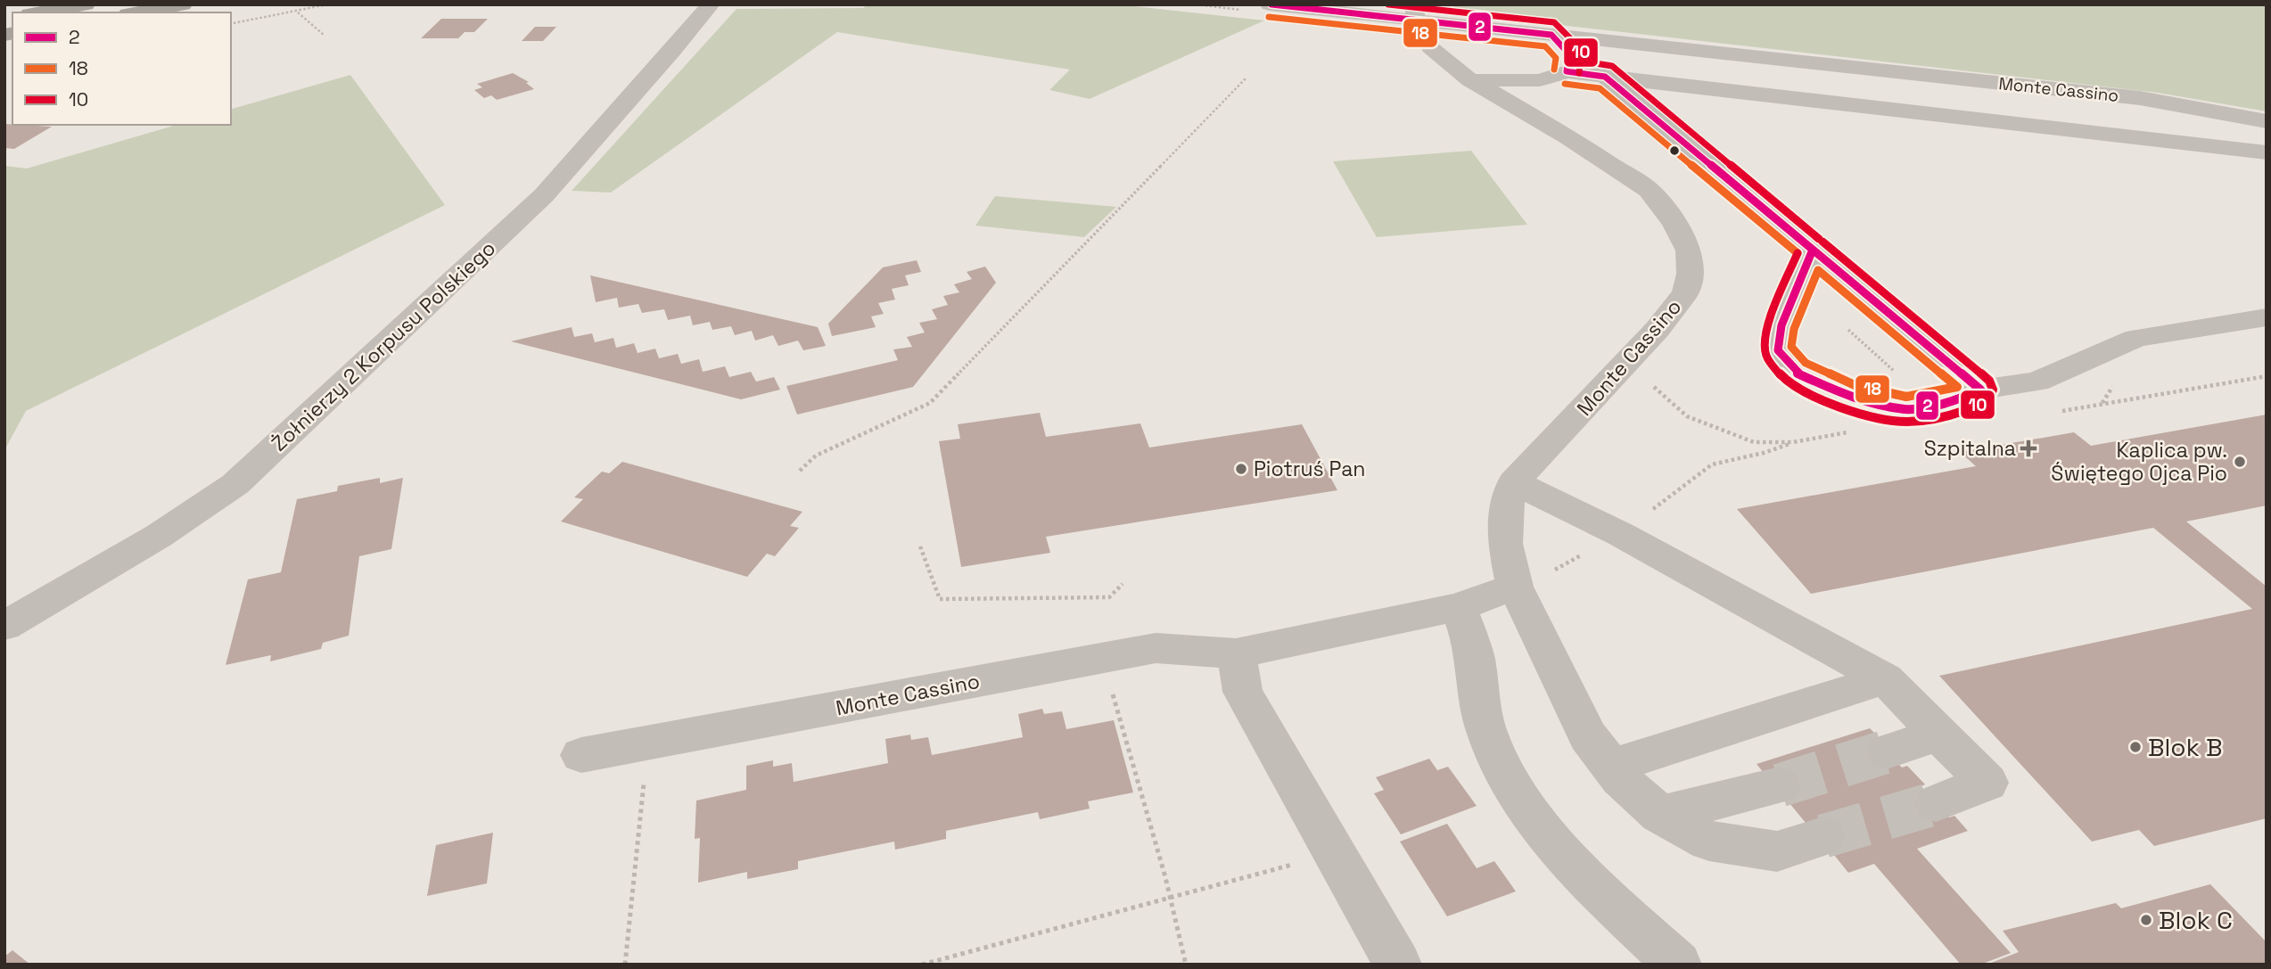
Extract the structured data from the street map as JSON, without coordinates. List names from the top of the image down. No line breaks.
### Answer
{"streets":{"street":["Monte Cassino","Żołnierzy 2 Korpusu Polskiego"]},"places":{"health":["Szpitalna"],"other":["Kaplica pw. Świętego Ojca Pio","Piotruś Pan","Blok B","Blok C"]},"lines":["transit line 2","transit line 10","transit line 18"],"legend":["2","18","10"]}
